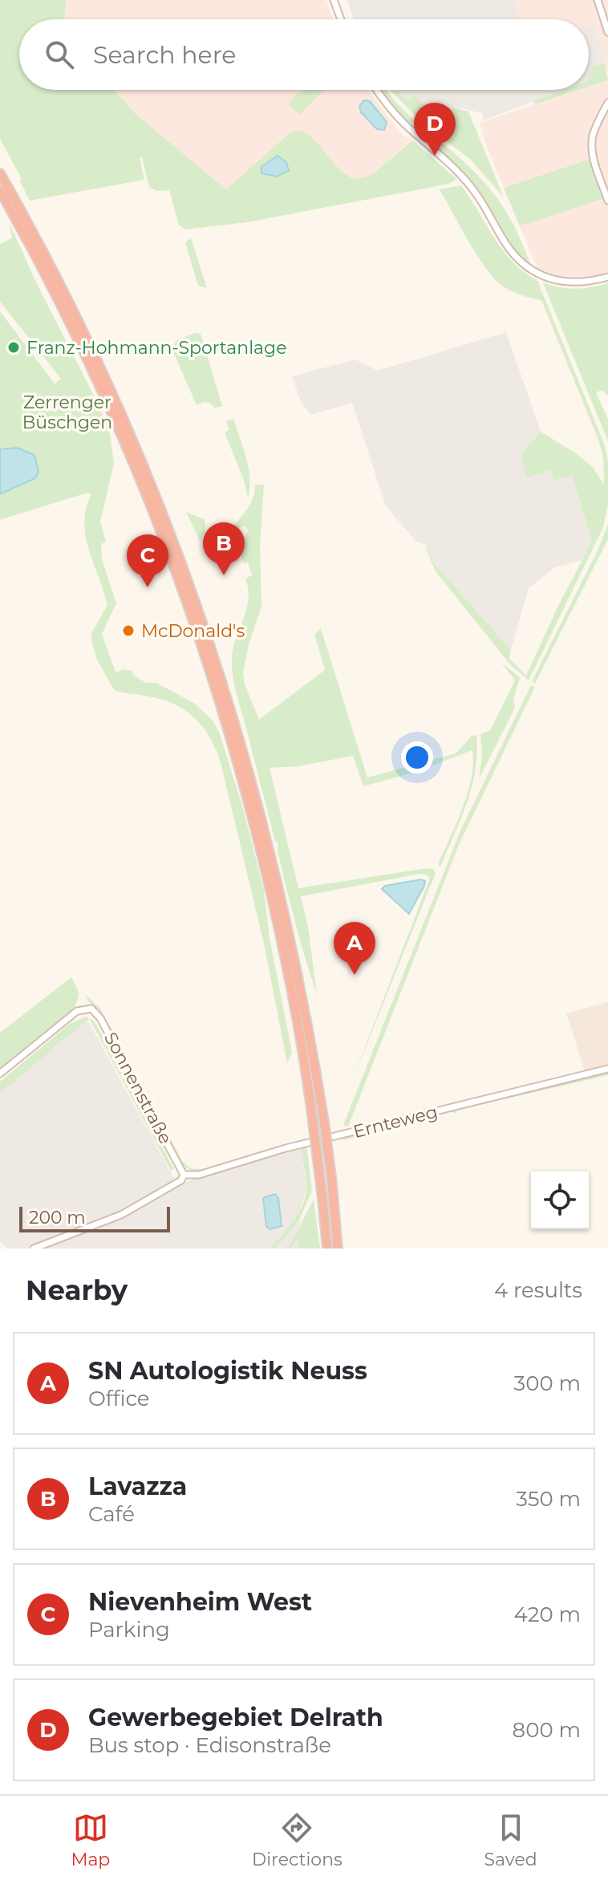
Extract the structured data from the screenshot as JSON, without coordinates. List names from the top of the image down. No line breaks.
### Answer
{"streets":{"street":["Sonnenstraße","Ernteweg"]},"crossings":[["Sonnenstraße","Ernteweg"]],"parks":["Zerrenger Büschgen"],"places":["Franz-Hohmann-Sportanlage","McDonald's"],"scale_bar":"200 m","page":{"search":"Search here","pins":["D","B","C","A"],"scale":"200 m","heading":["Nearby","4 results"],"list":[{"mark":"A","name":"SN Autologistik Neuss","note":"Office","value":"300 m"},{"mark":"B","name":"Lavazza","note":"Café","value":"350 m"},{"mark":"C","name":"Nievenheim West","note":"Parking","value":"420 m"},{"mark":"D","name":"Gewerbegebiet Delrath","note":"Bus stop · Edisonstraße","value":"800 m"}],"nav":["Map","Directions","Saved"]}}
